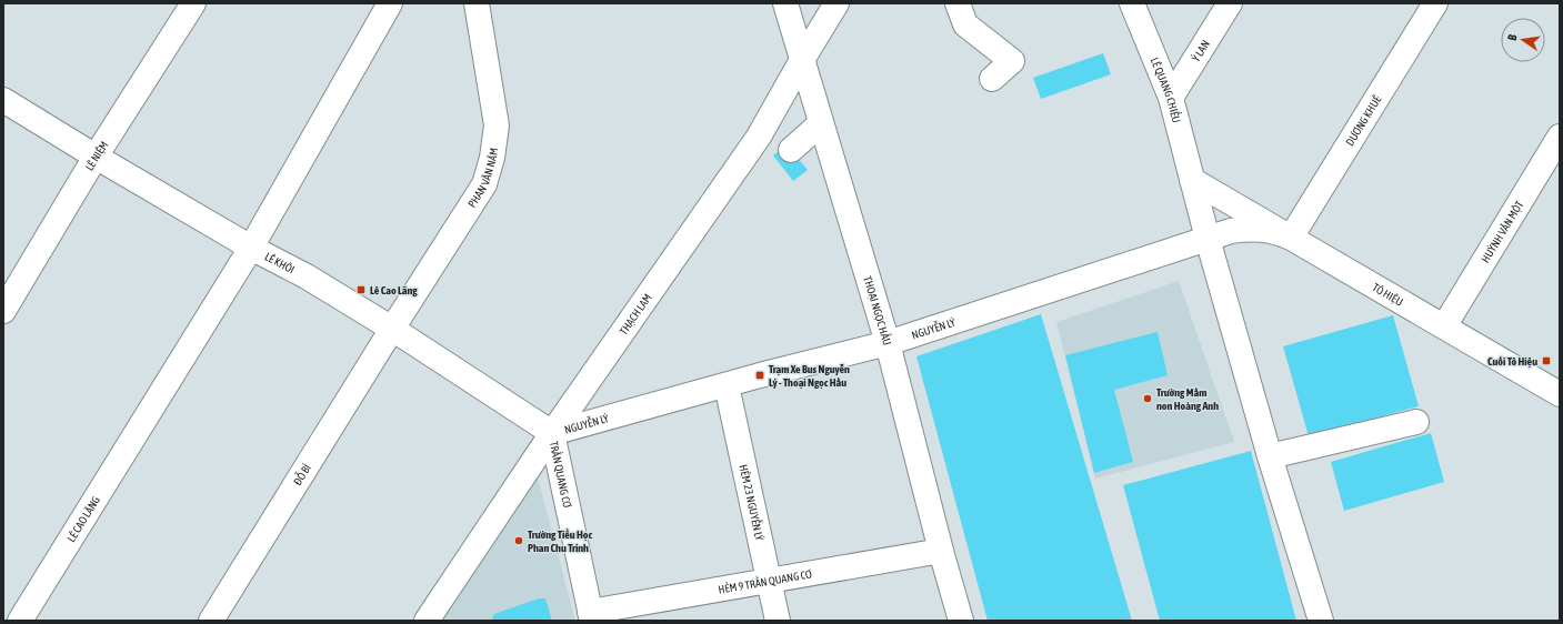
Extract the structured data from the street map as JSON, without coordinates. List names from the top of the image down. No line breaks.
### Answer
{"streets":{"street":["Ỷ LAN","LÊ QUANG CHIỂU","DƯƠNG KHUÊ","LÊ NIỆM","PHAN VĂN NĂM","HUỲNH VĂN MỘT","LÊ KHÔI","TÔ HIỆU","THOẠI NGỌC HẦU","THẠCH LAM","NGUYỄN LÝ","TRẦN QUANG CƠ","ĐỖ BÍ","HẺM 23 NGUYỄN LÝ","LÊ CAO LÃNG","HẺM 9 TRẦN QUANG CƠ"]},"crossings":[["Ỷ LAN","LÊ QUANG CHIỂU"],["LÊ QUANG CHIỂU","TÔ HIỆU"],["LÊ QUANG CHIỂU","NGUYỄN LÝ"],["DƯƠNG KHUÊ","TÔ HIỆU"],["LÊ NIỆM","LÊ KHÔI"],["PHAN VĂN NĂM","LÊ KHÔI"],["PHAN VĂN NĂM","ĐỖ BÍ"],["HUỲNH VĂN MỘT","TÔ HIỆU"],["LÊ KHÔI","THẠCH LAM"],["LÊ KHÔI","NGUYỄN LÝ"],["LÊ KHÔI","TRẦN QUANG CƠ"],["LÊ KHÔI","ĐỖ BÍ"],["LÊ KHÔI","LÊ CAO LÃNG"],["TÔ HIỆU","NGUYỄN LÝ"],["THOẠI NGỌC HẦU","THẠCH LAM"],["THOẠI NGỌC HẦU","NGUYỄN LÝ"],["THOẠI NGỌC HẦU","HẺM 9 TRẦN QUANG CƠ"],["THẠCH LAM","NGUYỄN LÝ"],["THẠCH LAM","TRẦN QUANG CƠ"],["NGUYỄN LÝ","TRẦN QUANG CƠ"],["NGUYỄN LÝ","HẺM 23 NGUYỄN LÝ"],["TRẦN QUANG CƠ","HẺM 9 TRẦN QUANG CƠ"],["HẺM 23 NGUYỄN LÝ","HẺM 9 TRẦN QUANG CƠ"]],"places":{"transit":["Lê Cao Lãng","Cuối Tô Hiệu","Trạm Xe Bus Nguyễn Lý - Thoại Ngọc Hầu"],"other":["Trường Mầm non Hoàng Anh","Trường Tiểu Học Phan Chu Trinh"]},"north":"left"}
